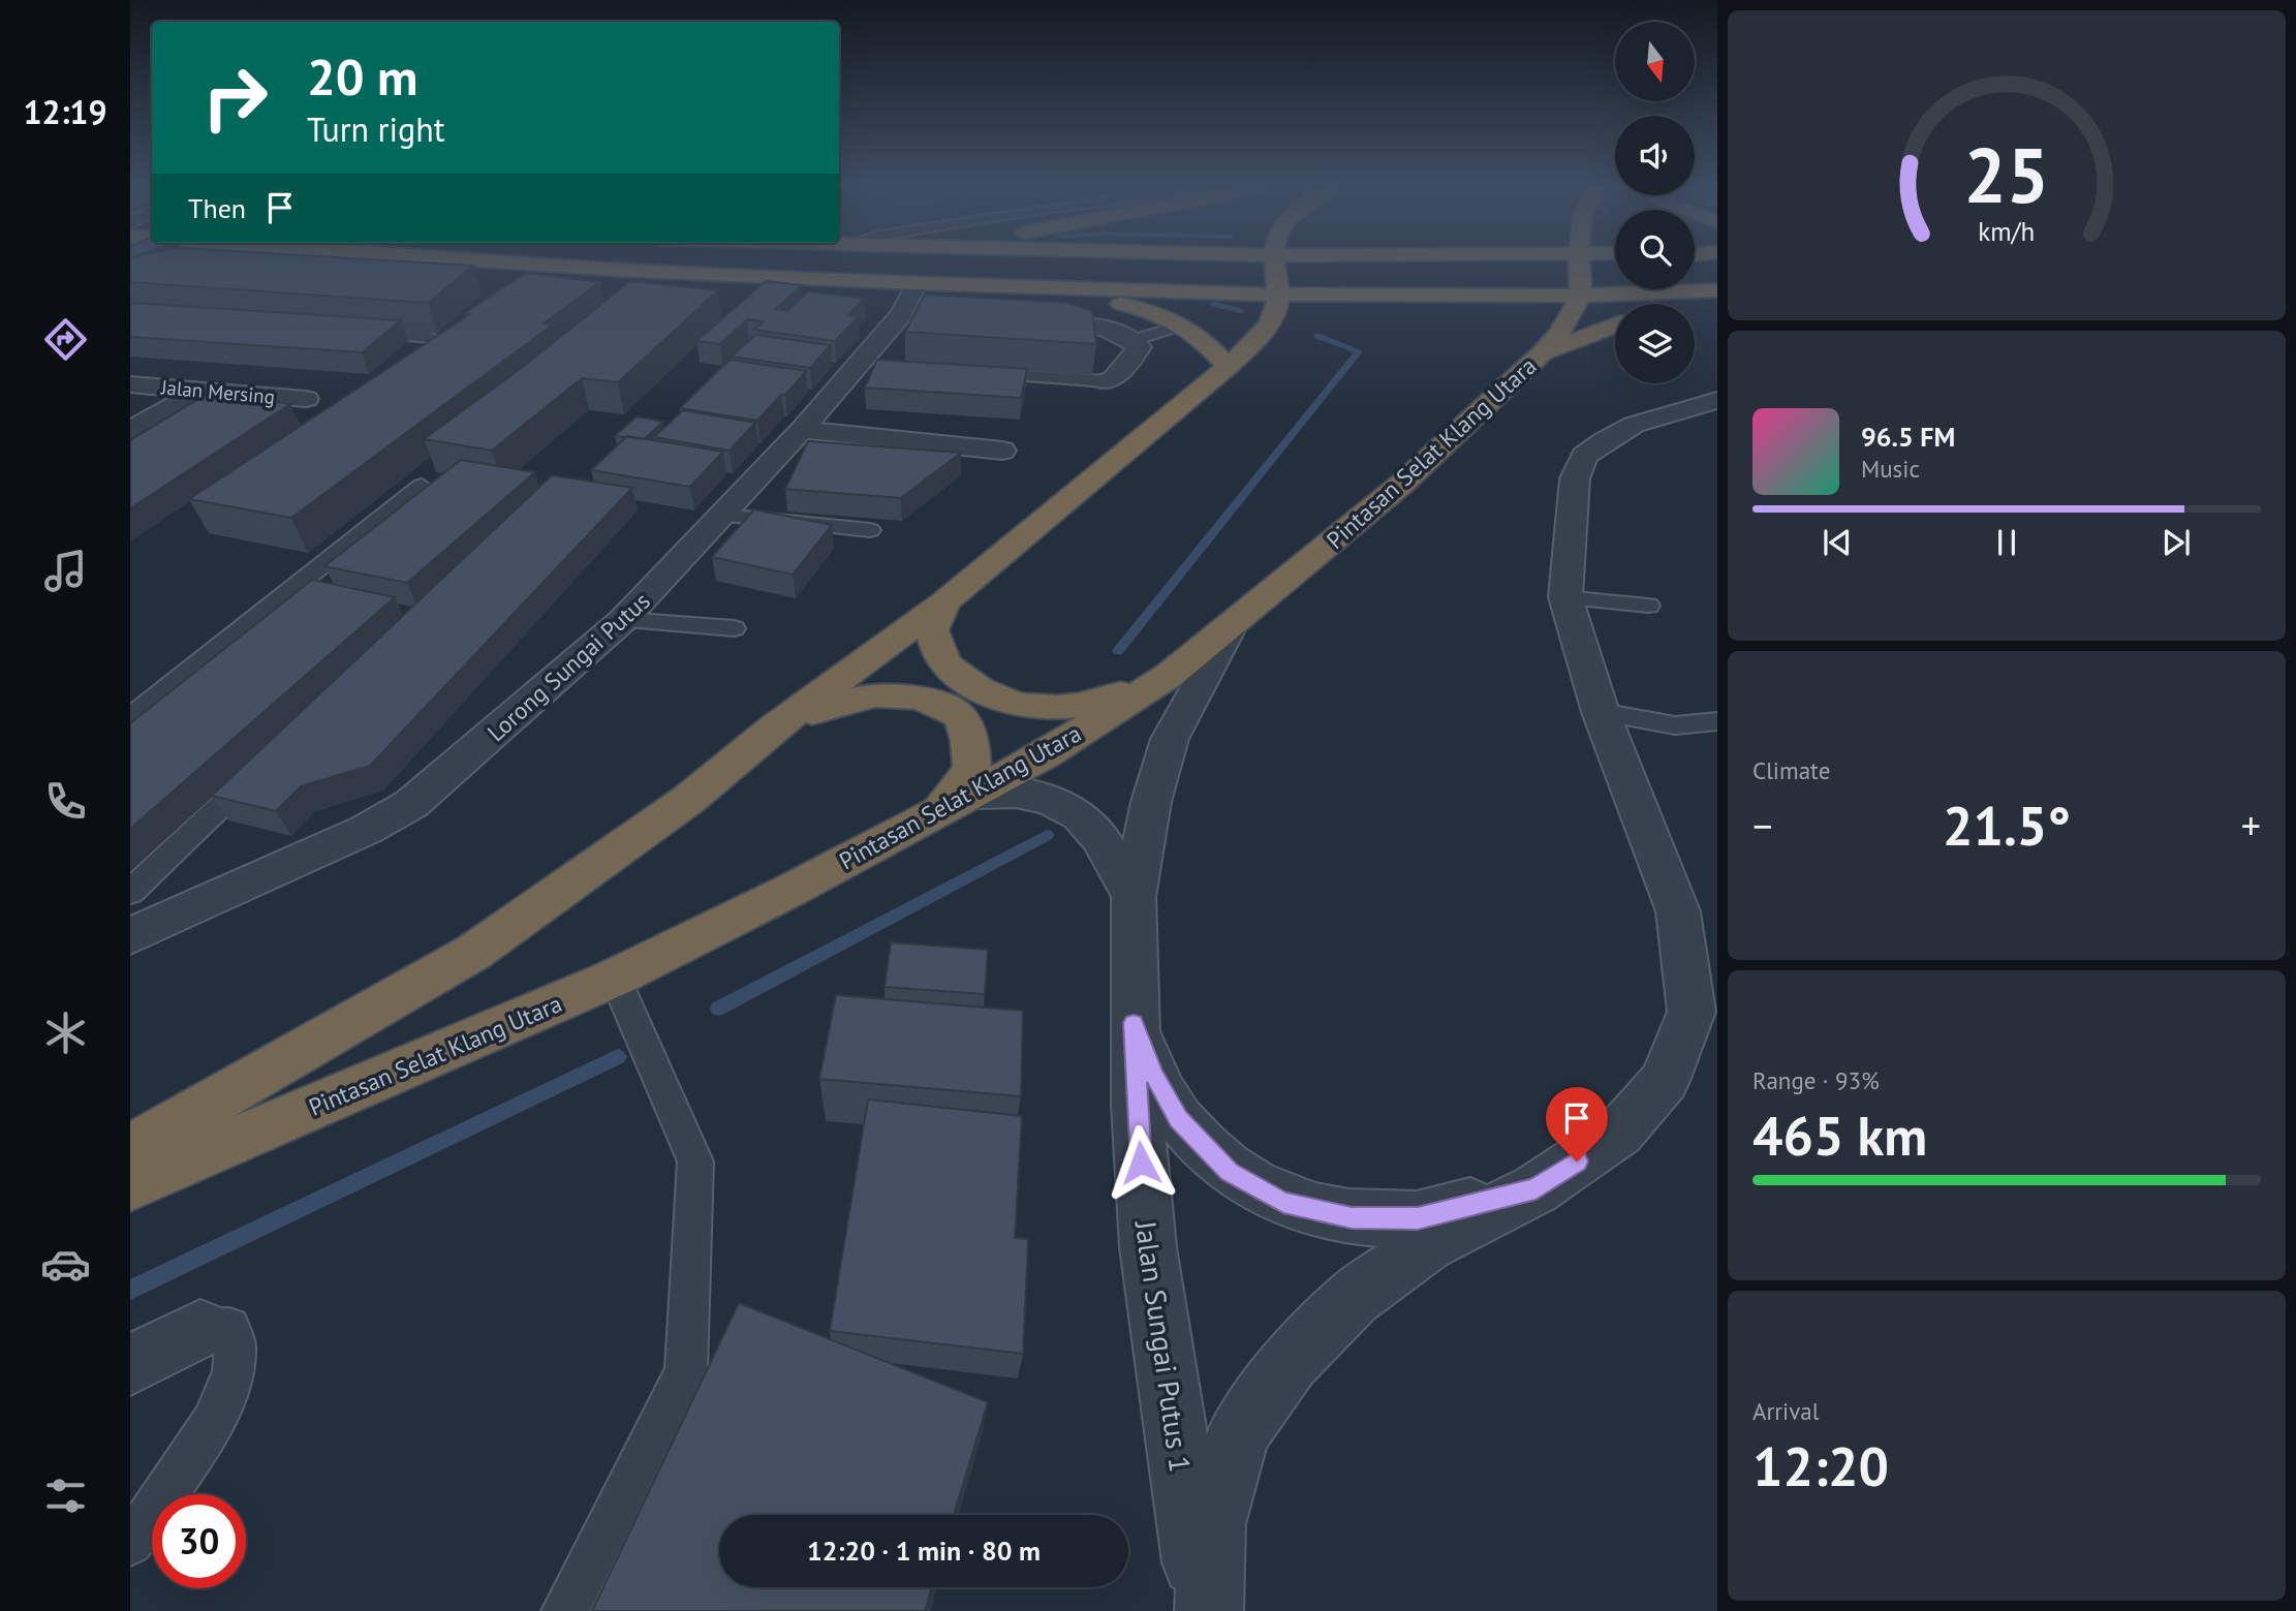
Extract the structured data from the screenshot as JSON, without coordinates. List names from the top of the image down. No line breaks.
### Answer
{"streets":{"highway":["Pintasan Selat Klang Utara"],"street":["Jalan Mersing","Lorong Sungai Putus","Jalan Sungai Putus 1"]},"crossings":[["Pintasan Selat Klang Utara","Jalan Sungai Putus 1"]],"north":"bottom","page":{"tabs":"12:19","turn":["20 m","Turn right"],"then":"Then","song":["96.5 FM","Music"],"tile":["Climate",["Range · 93%","465 km"],["Arrival","12:20"]],"heat":["−","21.5°","+"],"limit":"30","trip":"12:20 · 1 min · 80 m","gauge":["25","km/h"]}}
